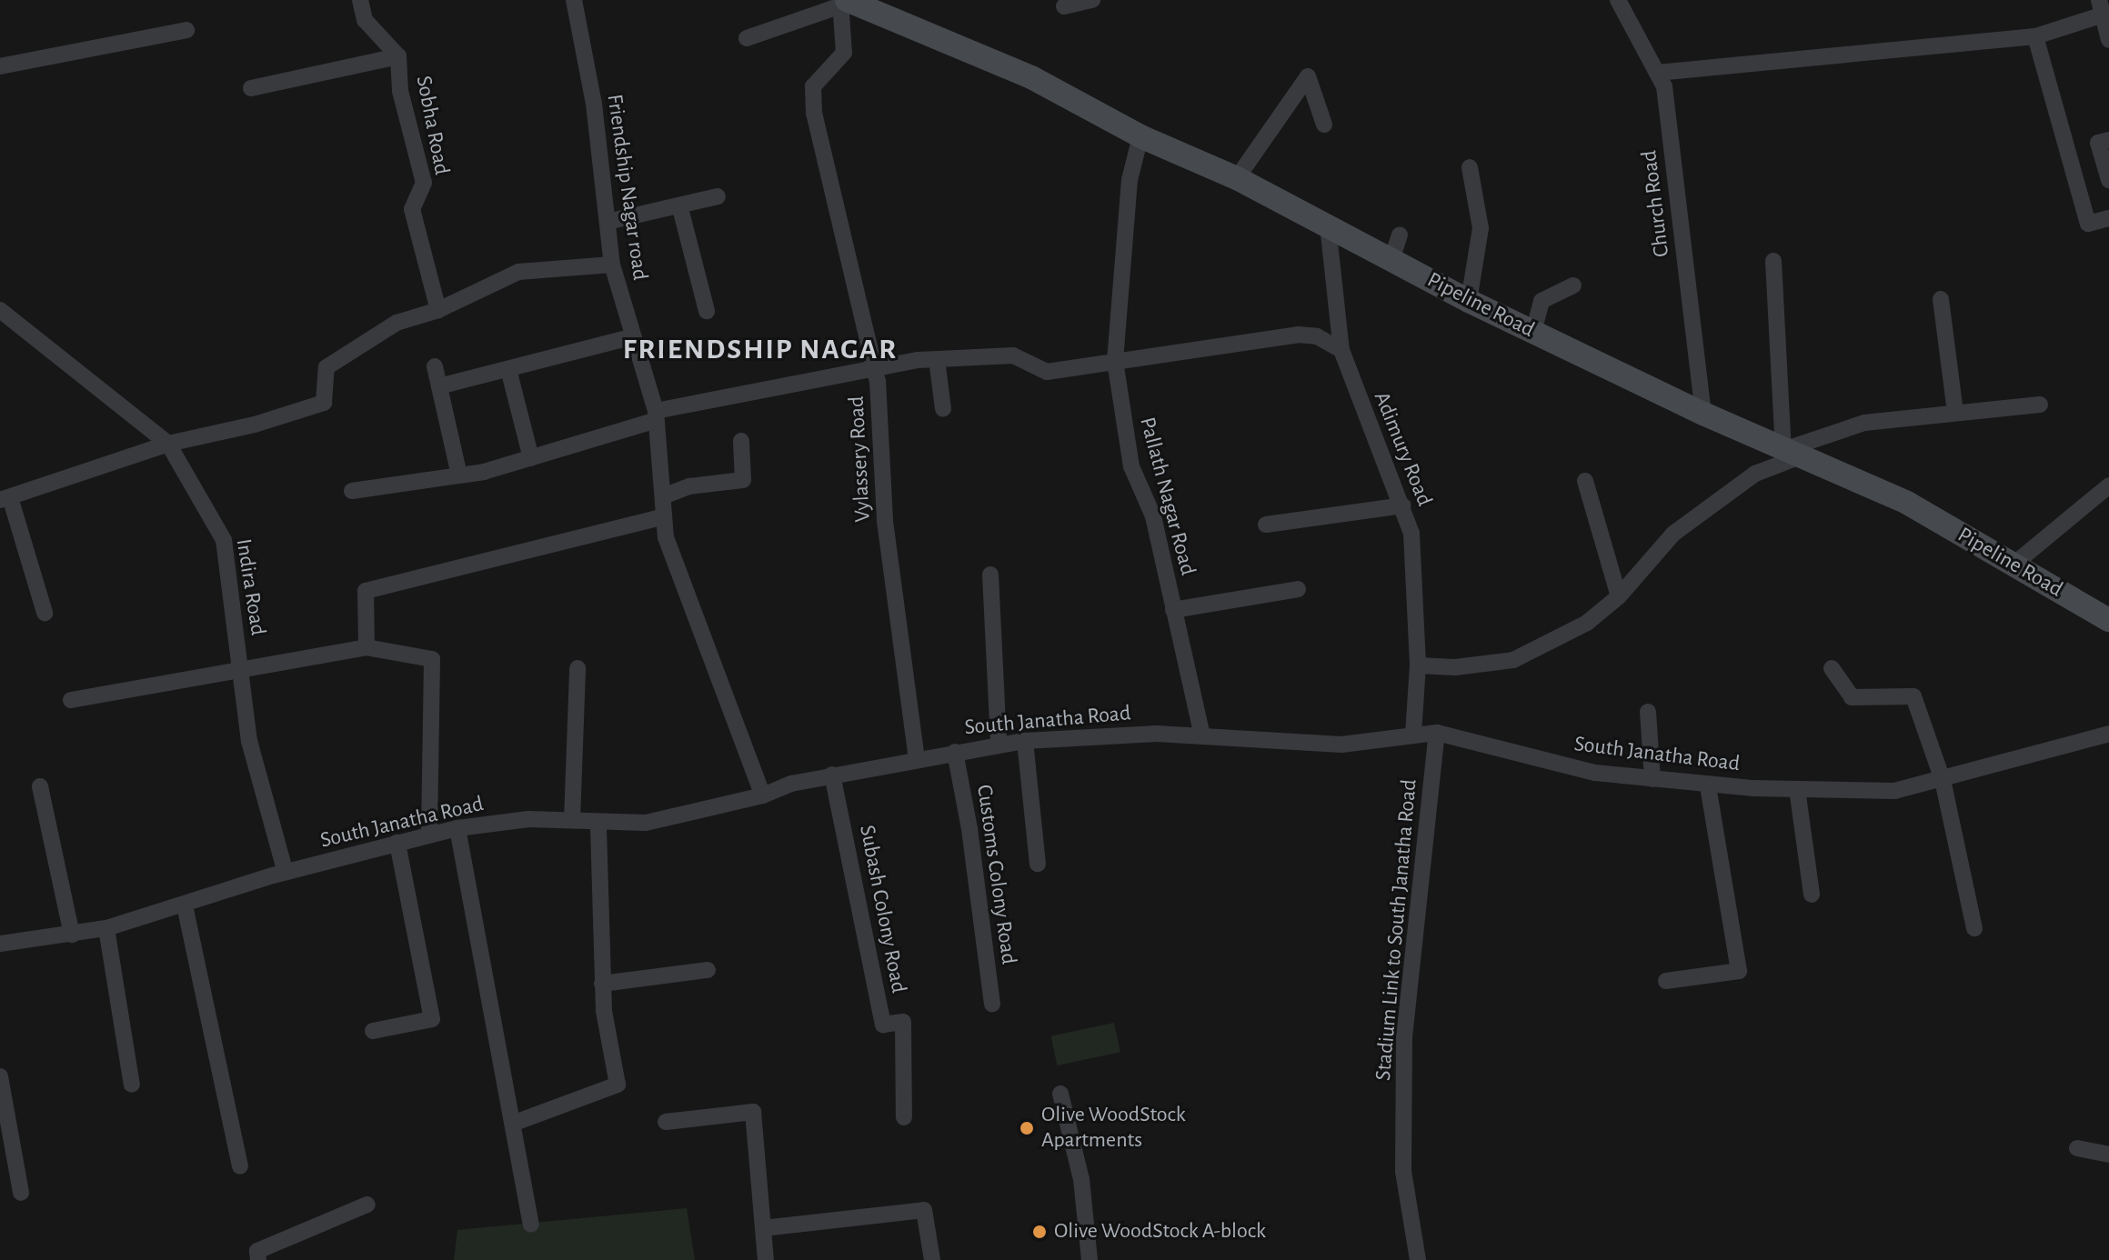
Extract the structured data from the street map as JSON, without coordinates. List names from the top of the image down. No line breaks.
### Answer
{"streets":{"street":["Sobha Road","Friendship Nagar road","Church Road","Pipeline Road","Adimury Road","Vylassery Road","Pallath Nagar Road","Indira Road","South Janatha Road","Customs Colony Road","Subash Colony Road","Stadium Link to South Janatha Road"]},"crossings":[["Friendship Nagar road","South Janatha Road"],["Church Road","Pipeline Road"],["Pipeline Road","Adimury Road"],["Pipeline Road","Vylassery Road"],["Pipeline Road","Pallath Nagar Road"],["Adimury Road","South Janatha Road"],["Vylassery Road","South Janatha Road"],["Pallath Nagar Road","South Janatha Road"],["Indira Road","South Janatha Road"],["South Janatha Road","Customs Colony Road"],["South Janatha Road","Subash Colony Road"],["South Janatha Road","Stadium Link to South Janatha Road"]],"districts":["FRIENDSHIP NAGAR"],"places":["Olive WoodStock Apartments","Olive WoodStock A-block"]}
